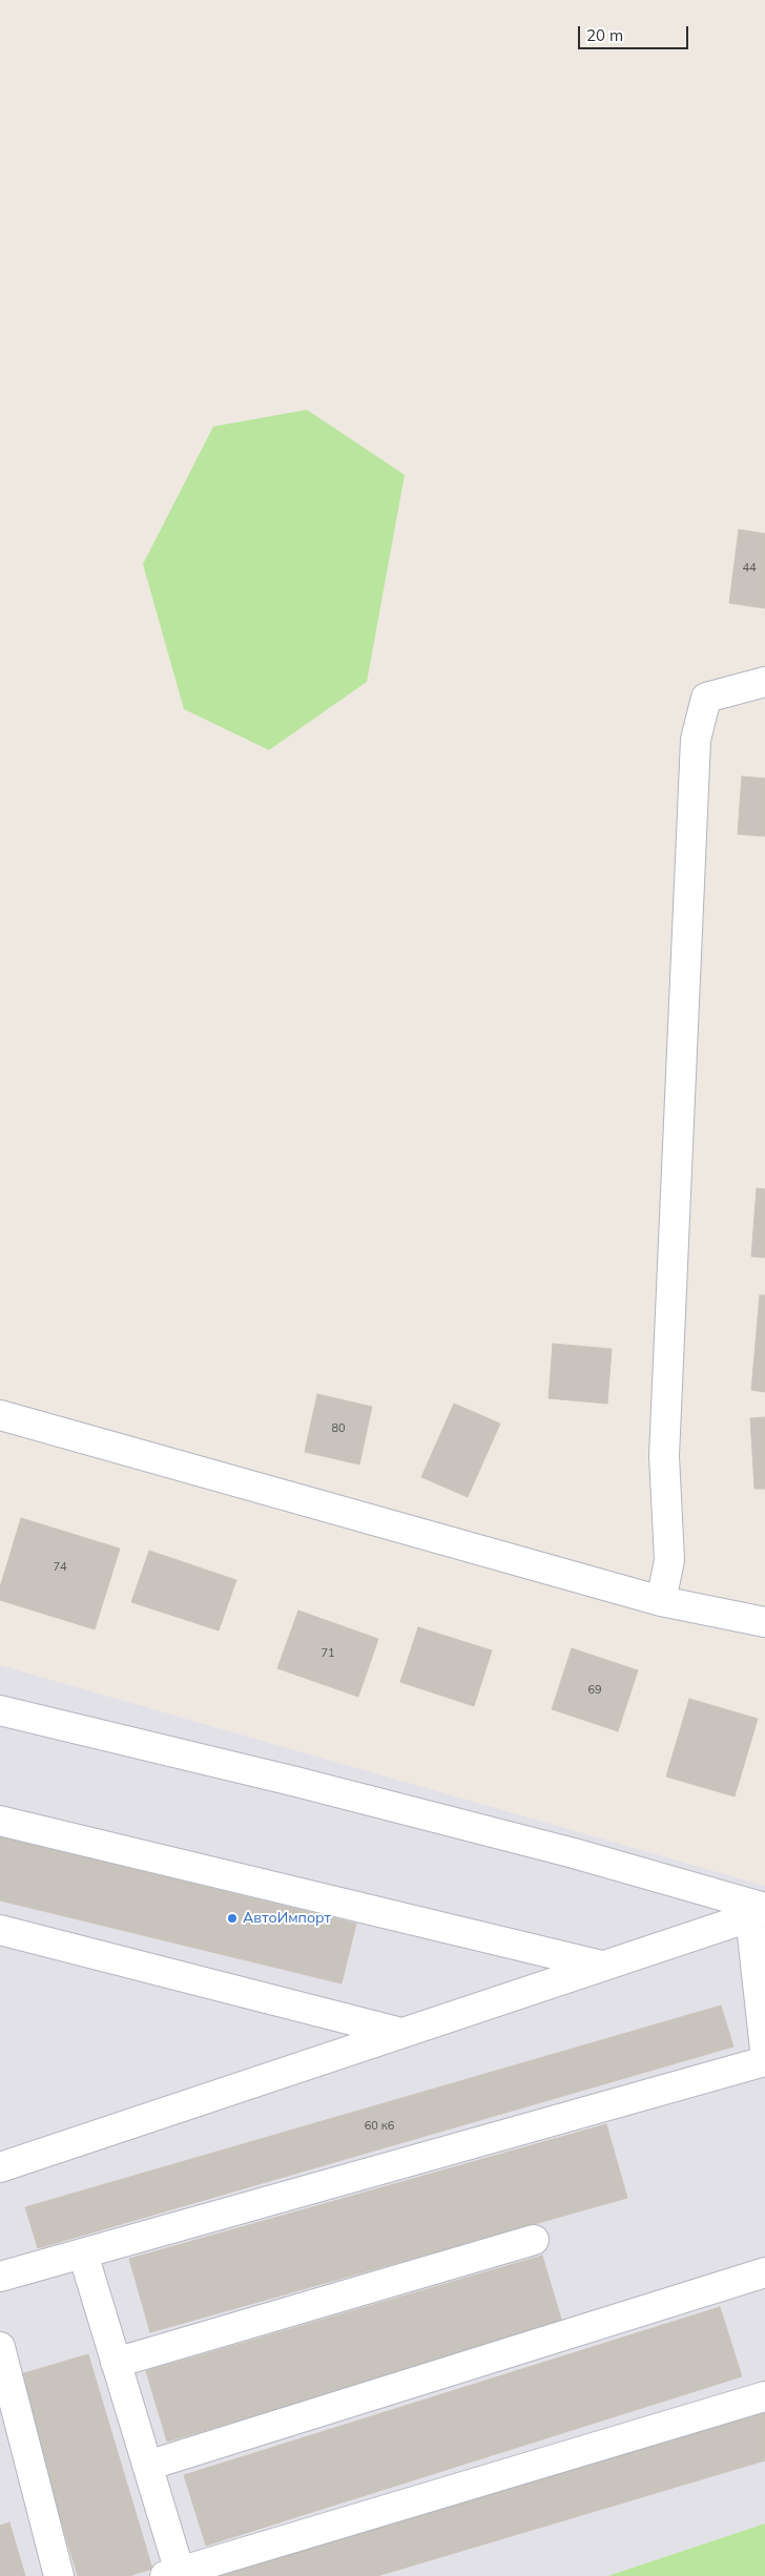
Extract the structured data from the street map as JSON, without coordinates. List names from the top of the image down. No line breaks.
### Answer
{"places":["АвтоИмпорт"],"house_numbers":["44","80","74","71","69","60 к6"],"scale_bar":"20 m"}
